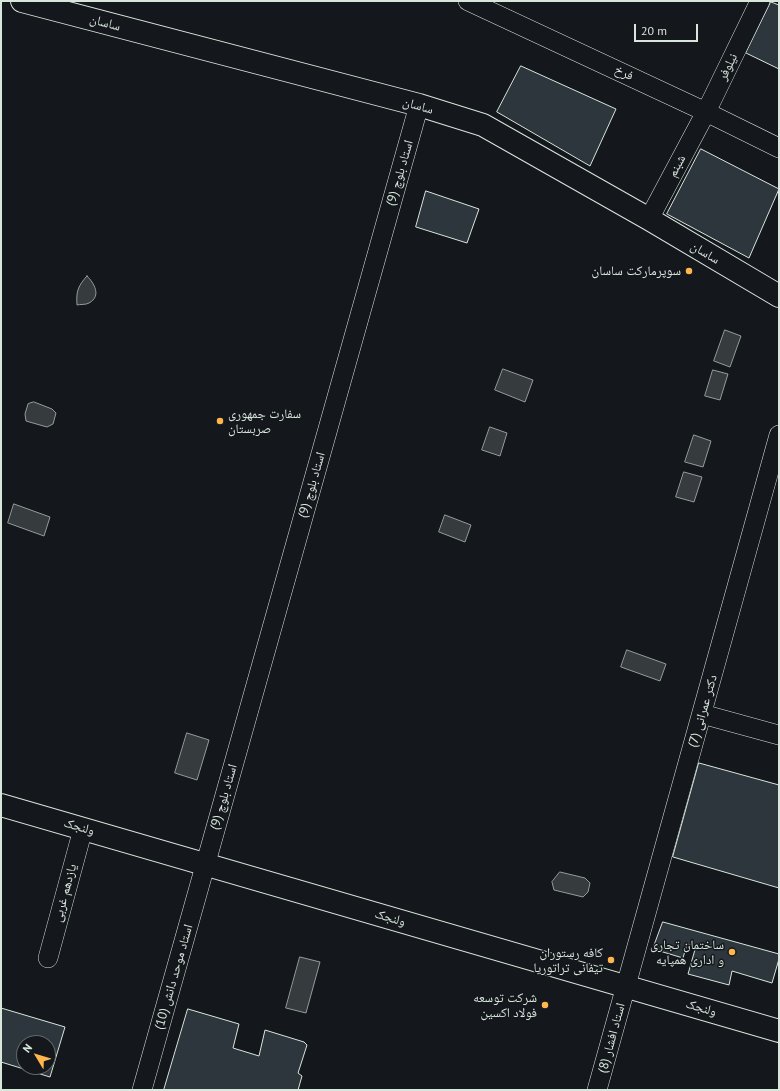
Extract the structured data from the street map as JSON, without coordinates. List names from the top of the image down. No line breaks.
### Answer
{"streets":{"street":["ساسان","نیلوفر","فرخ","شبنم","استاد بلوچ (9)","دکتر عمرانی (7)","ولنجک","یازدهم غربی","استاد موحد دانش (10)","استاد افشار (8)"]},"crossings":[["ساسان","شبنم"],["ساسان","استاد بلوچ (9)"],["نیلوفر","فرخ"],["نیلوفر","شبنم"],["فرخ","شبنم"],["استاد بلوچ (9)","ولنجک"],["استاد بلوچ (9)","استاد موحد دانش (10)"],["دکتر عمرانی (7)","ولنجک"],["دکتر عمرانی (7)","استاد افشار (8)"],["ولنجک","یازدهم غربی"],["ولنجک","استاد موحد دانش (10)"],["ولنجک","استاد افشار (8)"]],"places":["سوپرمارکت ساسان","سفارت جمهوری صربستان","ساختمان تجاری و اداری همپایه","کافه رستوران تیفانی تراتوریا","شرکت توسعه فولاد اکسین"],"scale_bar":"20 m","north":"top left"}
